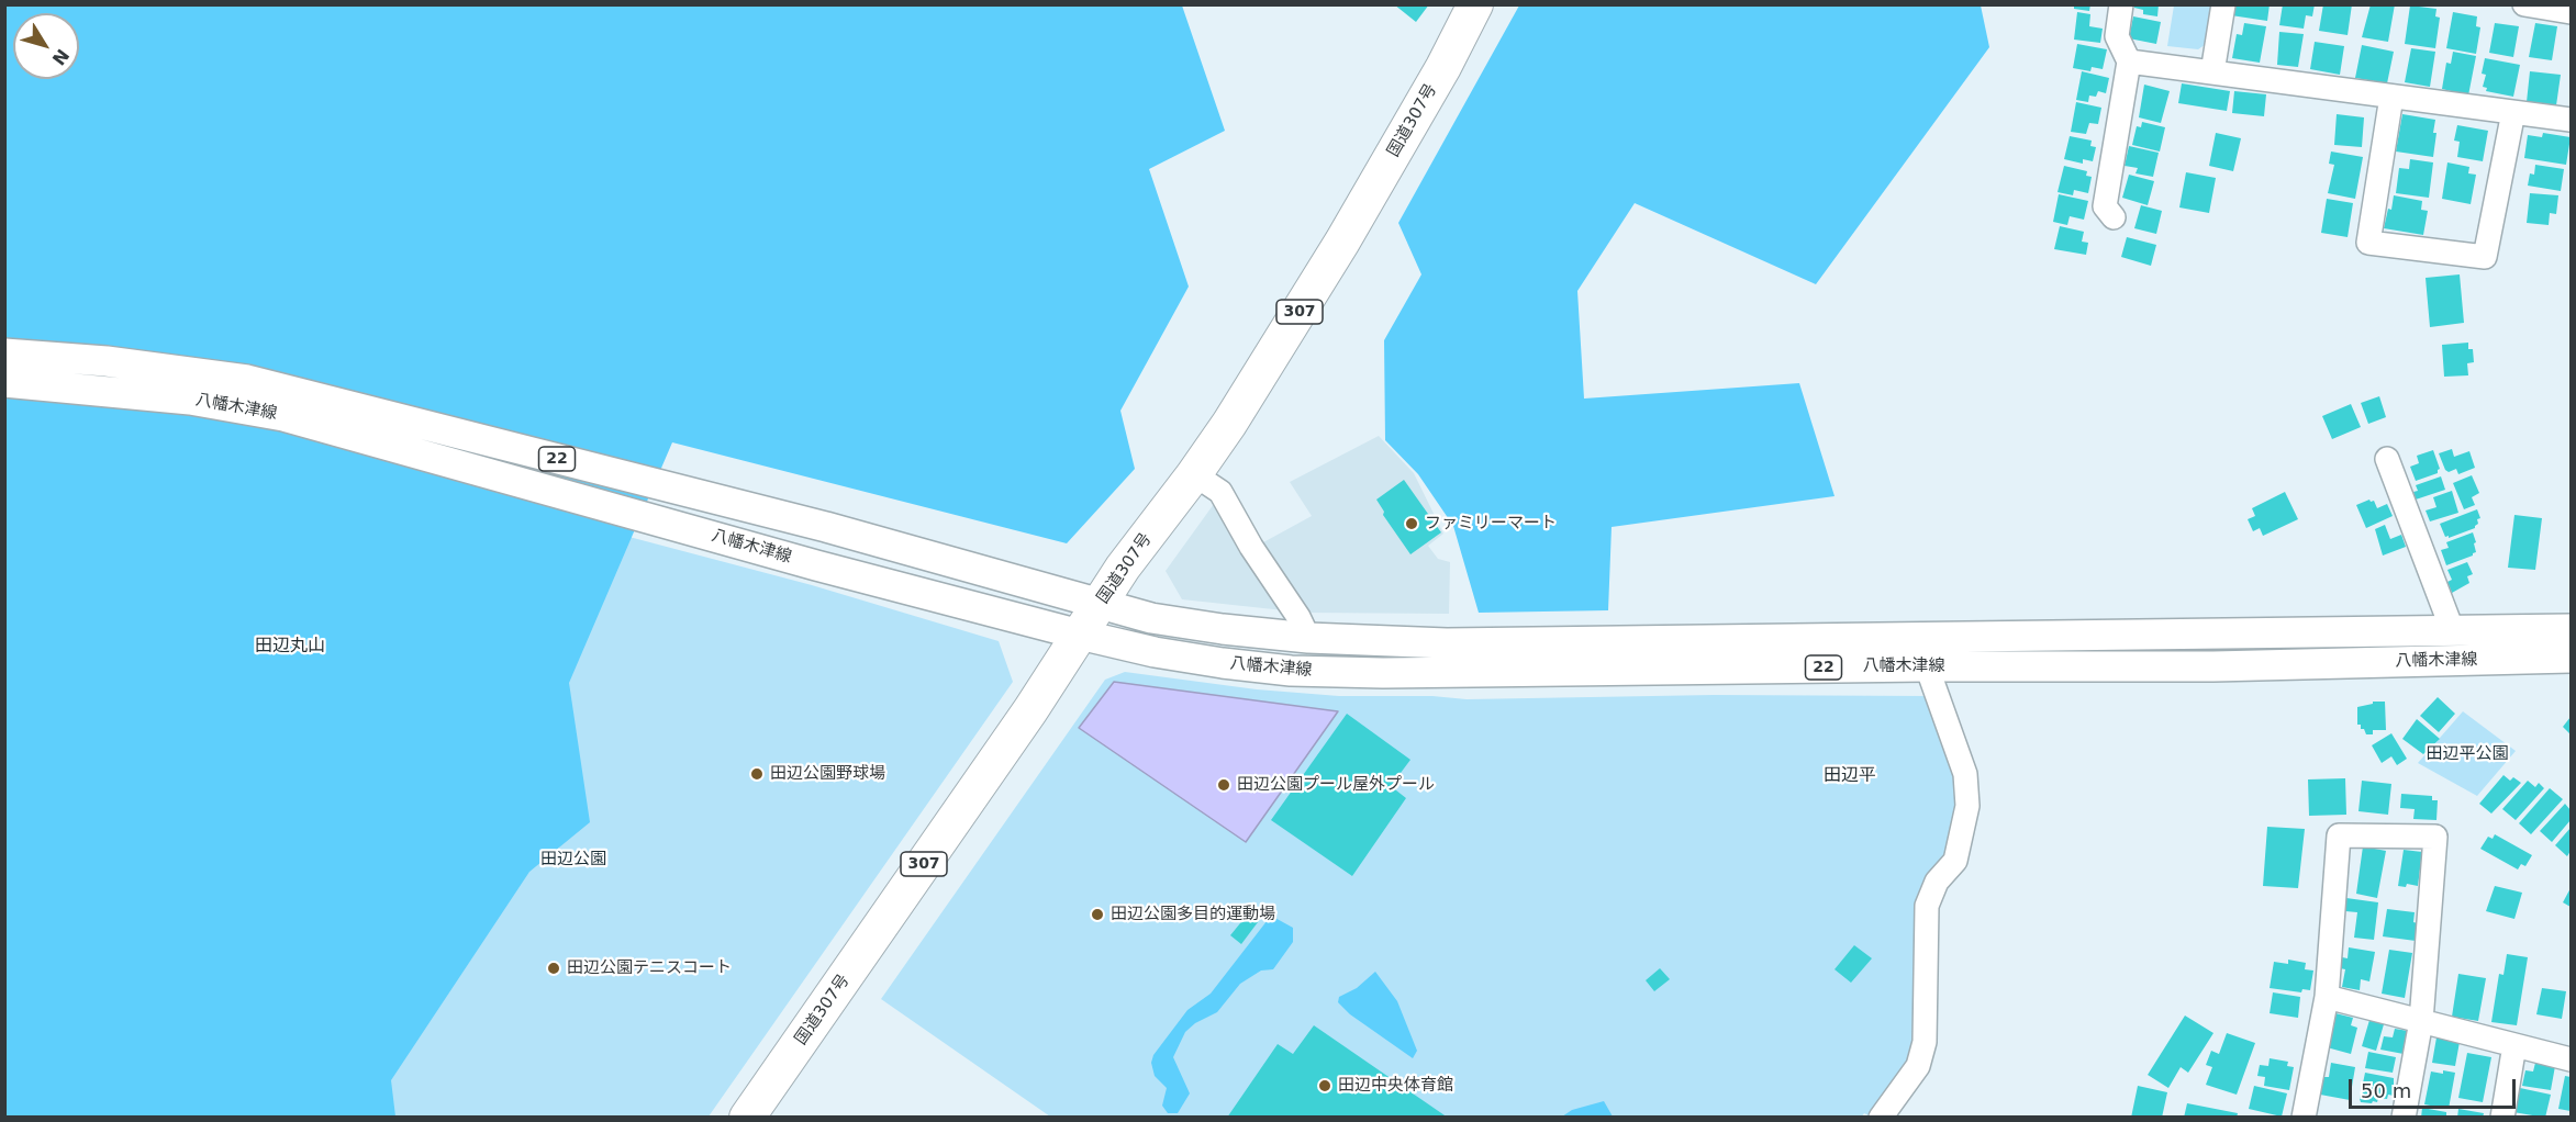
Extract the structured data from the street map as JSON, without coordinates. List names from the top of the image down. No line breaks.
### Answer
{"streets":{"highway":["国道307号","307"],"main road":["八幡木津線","22"]},"crossings":[["国道307号","八幡木津線"]],"districts":["田辺丸山","田辺平"],"parks":["田辺平公園","田辺公園"],"places":["ファミリーマート","田辺公園野球場","田辺公園プール屋外プール","田辺公園多目的運動場","田辺公園テニスコート","田辺中央体育館"],"scale_bar":"50 m","north":"bottom right"}
